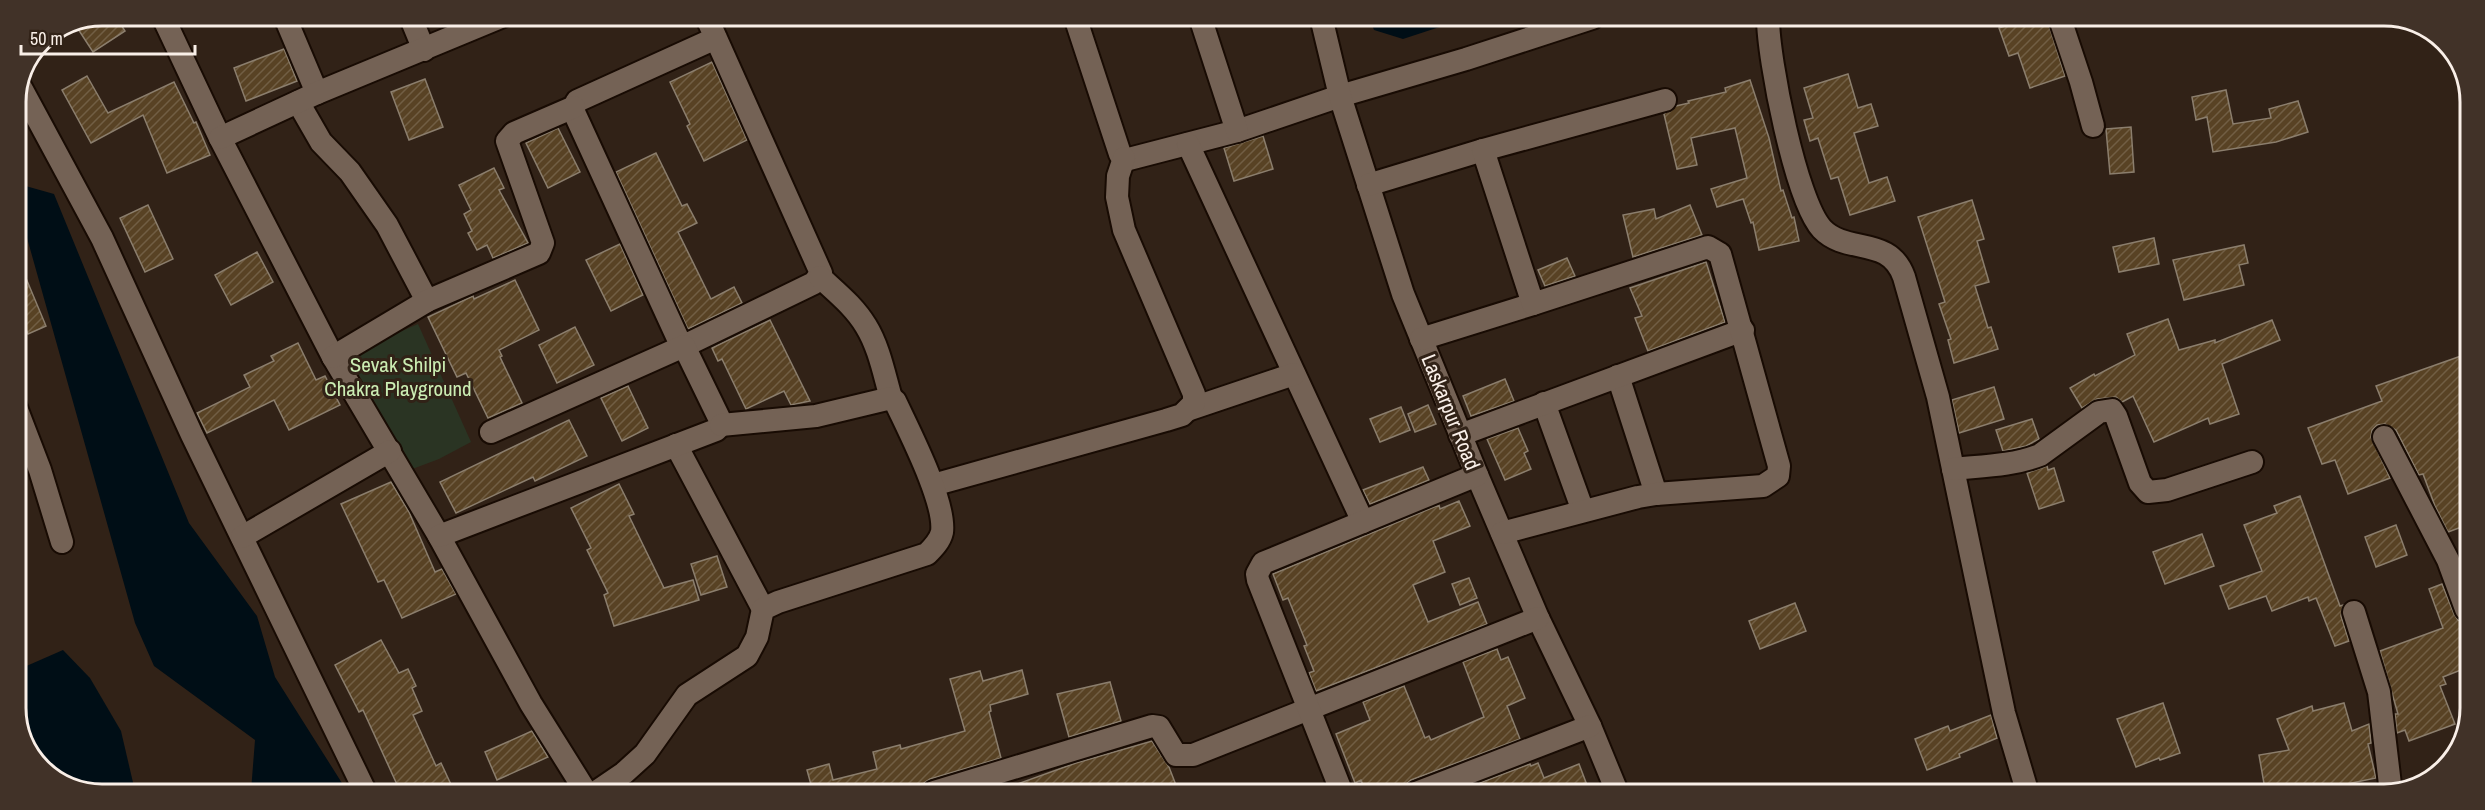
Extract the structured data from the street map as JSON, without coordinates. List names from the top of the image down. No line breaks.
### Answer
{"streets":{"street":["Laskarpur Road"]},"parks":["Sevak Shilpi Chakra Playground"],"scale_bar":"50 m"}
